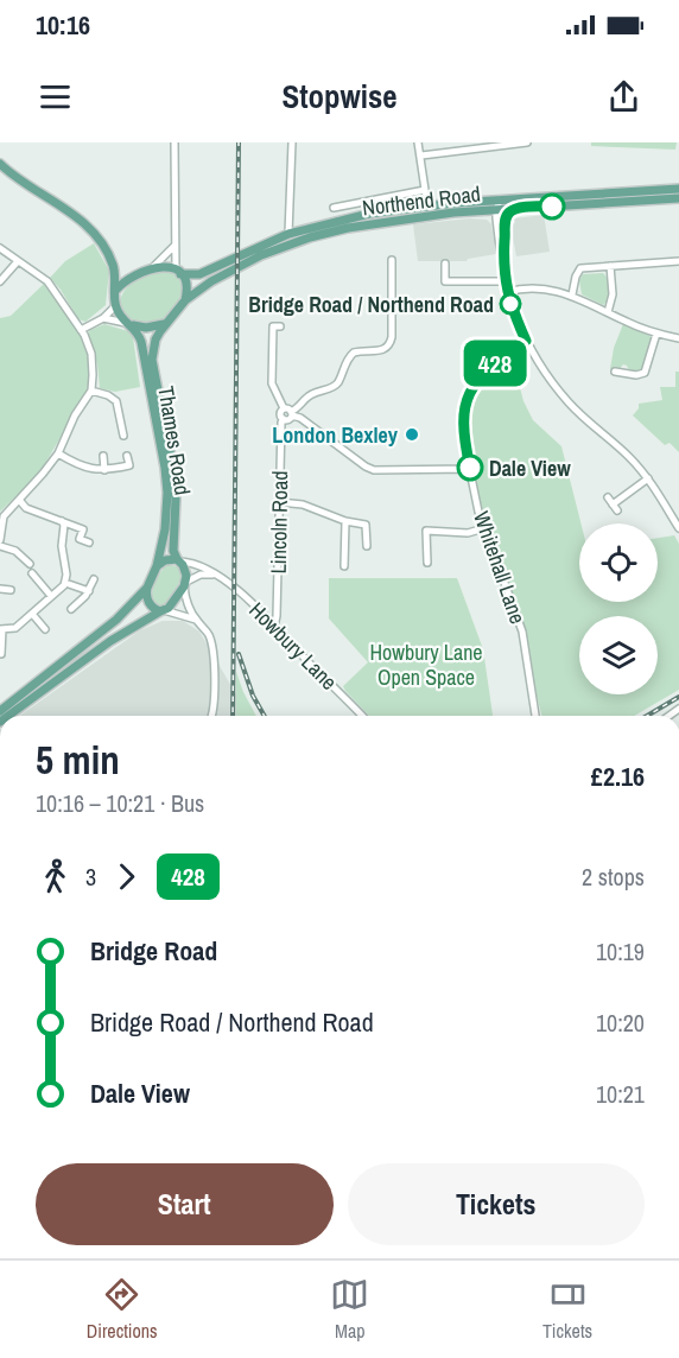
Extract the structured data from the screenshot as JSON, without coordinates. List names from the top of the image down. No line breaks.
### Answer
{"streets":{"main road":["Northend Road","Thames Road"],"street":["Lincoln Road","Whitehall Lane","Howbury Lane"]},"crossings":[["Northend Road","Thames Road"],["Thames Road","Howbury Lane"],["Lincoln Road","Howbury Lane"]],"parks":["Howbury Lane Open Space"],"places":["Bridge Road / Northend Road","London Bexley","Dale View"],"lines":["bus line 428"],"page":{"status":"10:16","header":"Stopwise","on_map":"428","heading":["5 min","10:16 – 10:21 · Bus","£2.16"],"legs":["3","428","2 stops"],"list":[{"name":"Bridge Road","value":"10:19"},{"name":"Bridge Road / Northend Road","value":"10:20"},{"name":"Dale View","value":"10:21"}],"buttons":["Start","Tickets"],"tabs":["Directions","Map","Tickets"]}}
